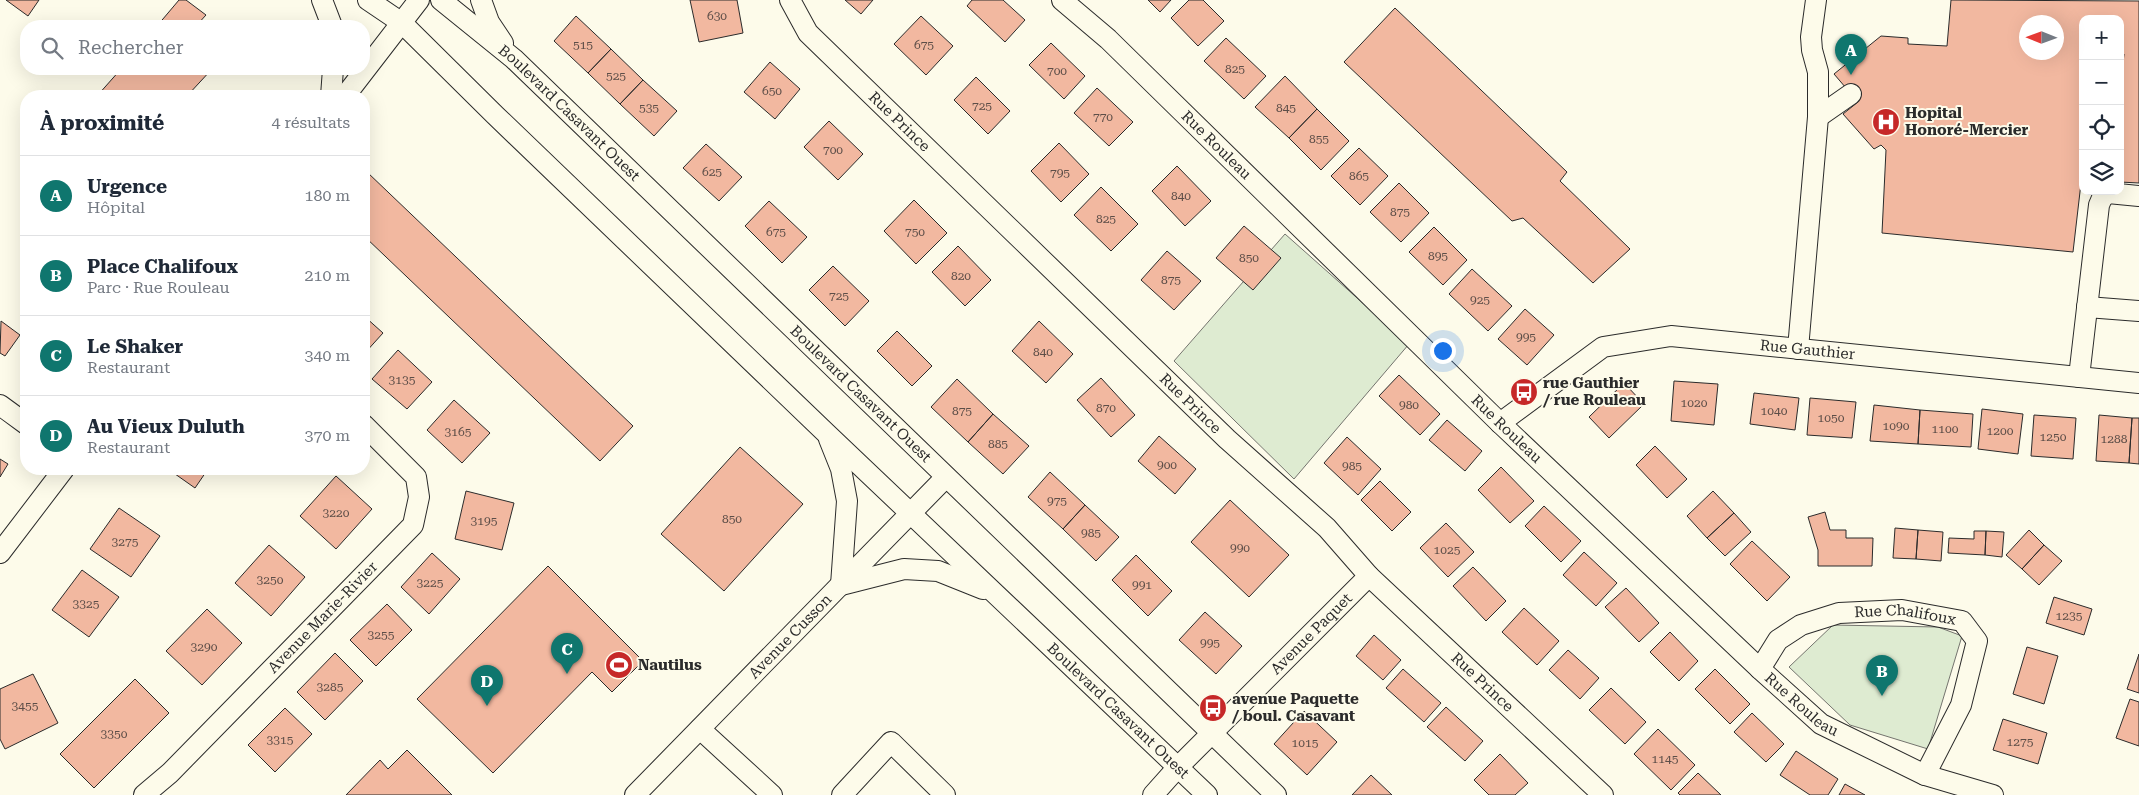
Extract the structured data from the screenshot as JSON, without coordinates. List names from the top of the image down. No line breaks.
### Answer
{"streets":{"street":["Boulevard Casavant Ouest","Rue Prince","Rue Rouleau","Rue Gauthier","Avenue Marie-Rivier","Rue Chalifoux","Avenue Paquet","Avenue Cusson"]},"crossings":[["Boulevard Casavant Ouest","Avenue Paquet"],["Boulevard Casavant Ouest","Avenue Cusson"],["Rue Prince","Avenue Paquet"],["Rue Rouleau","Rue Gauthier"],["Rue Rouleau","Rue Chalifoux"]],"places":{"hospital":["Hopital Honoré-Mercier"],"bus stop":["rue Gauthier / rue Rouleau","avenue Paquette / boul. Casavant"],"sports":["Nautilus"]},"house_numbers":["630","515","675","825","700","525","650","725","535","845","770","855","700","625","795","865","840","875","825","675","750","895","850","820","875","725","925","995","840","3135","1020","980","870","875","1040","1050","1090","1100","1200","3165","1250","1288","885","900","985","975","3220","850","3195","985","3275","990","1025","3250","3225","991","3325","1235","3255","995","3290","3285","3455","3350","3315","1275","1015","1145"],"north":"left","page":{"map_buttons":["+","−"],"search":"Rechercher","pins":["A","C","B","D"],"heading":["À proximité","4 résultats"],"list":[{"mark":"A","name":"Urgence","note":"Hôpital","value":"180 m"},{"mark":"B","name":"Place Chalifoux","note":"Parc · Rue Rouleau","value":"210 m"},{"mark":"C","name":"Le Shaker","note":"Restaurant","value":"340 m"},{"mark":"D","name":"Au Vieux Duluth","note":"Restaurant","value":"370 m"}]}}
